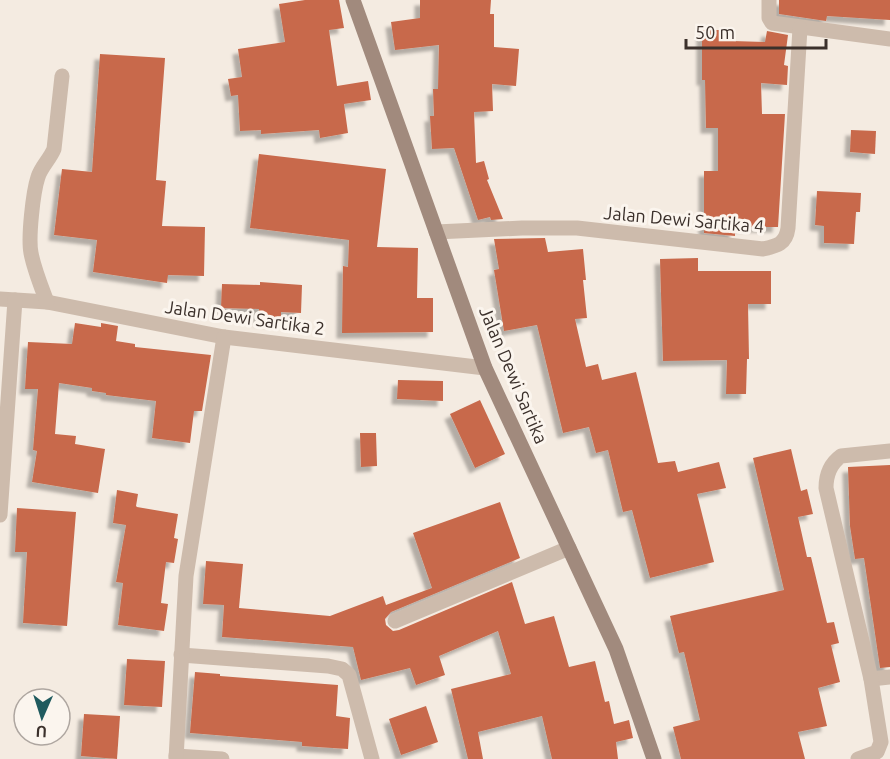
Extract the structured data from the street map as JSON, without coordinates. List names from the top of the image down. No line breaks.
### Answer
{"streets":{"main road":["Jalan Dewi Sartika"],"street":["Jalan Dewi Sartika 4","Jalan Dewi Sartika 2"]},"crossings":[["Jalan Dewi Sartika 4","Jalan Dewi Sartika"],["Jalan Dewi Sartika 2","Jalan Dewi Sartika"]],"scale_bar":"50 m","north":"bottom"}
